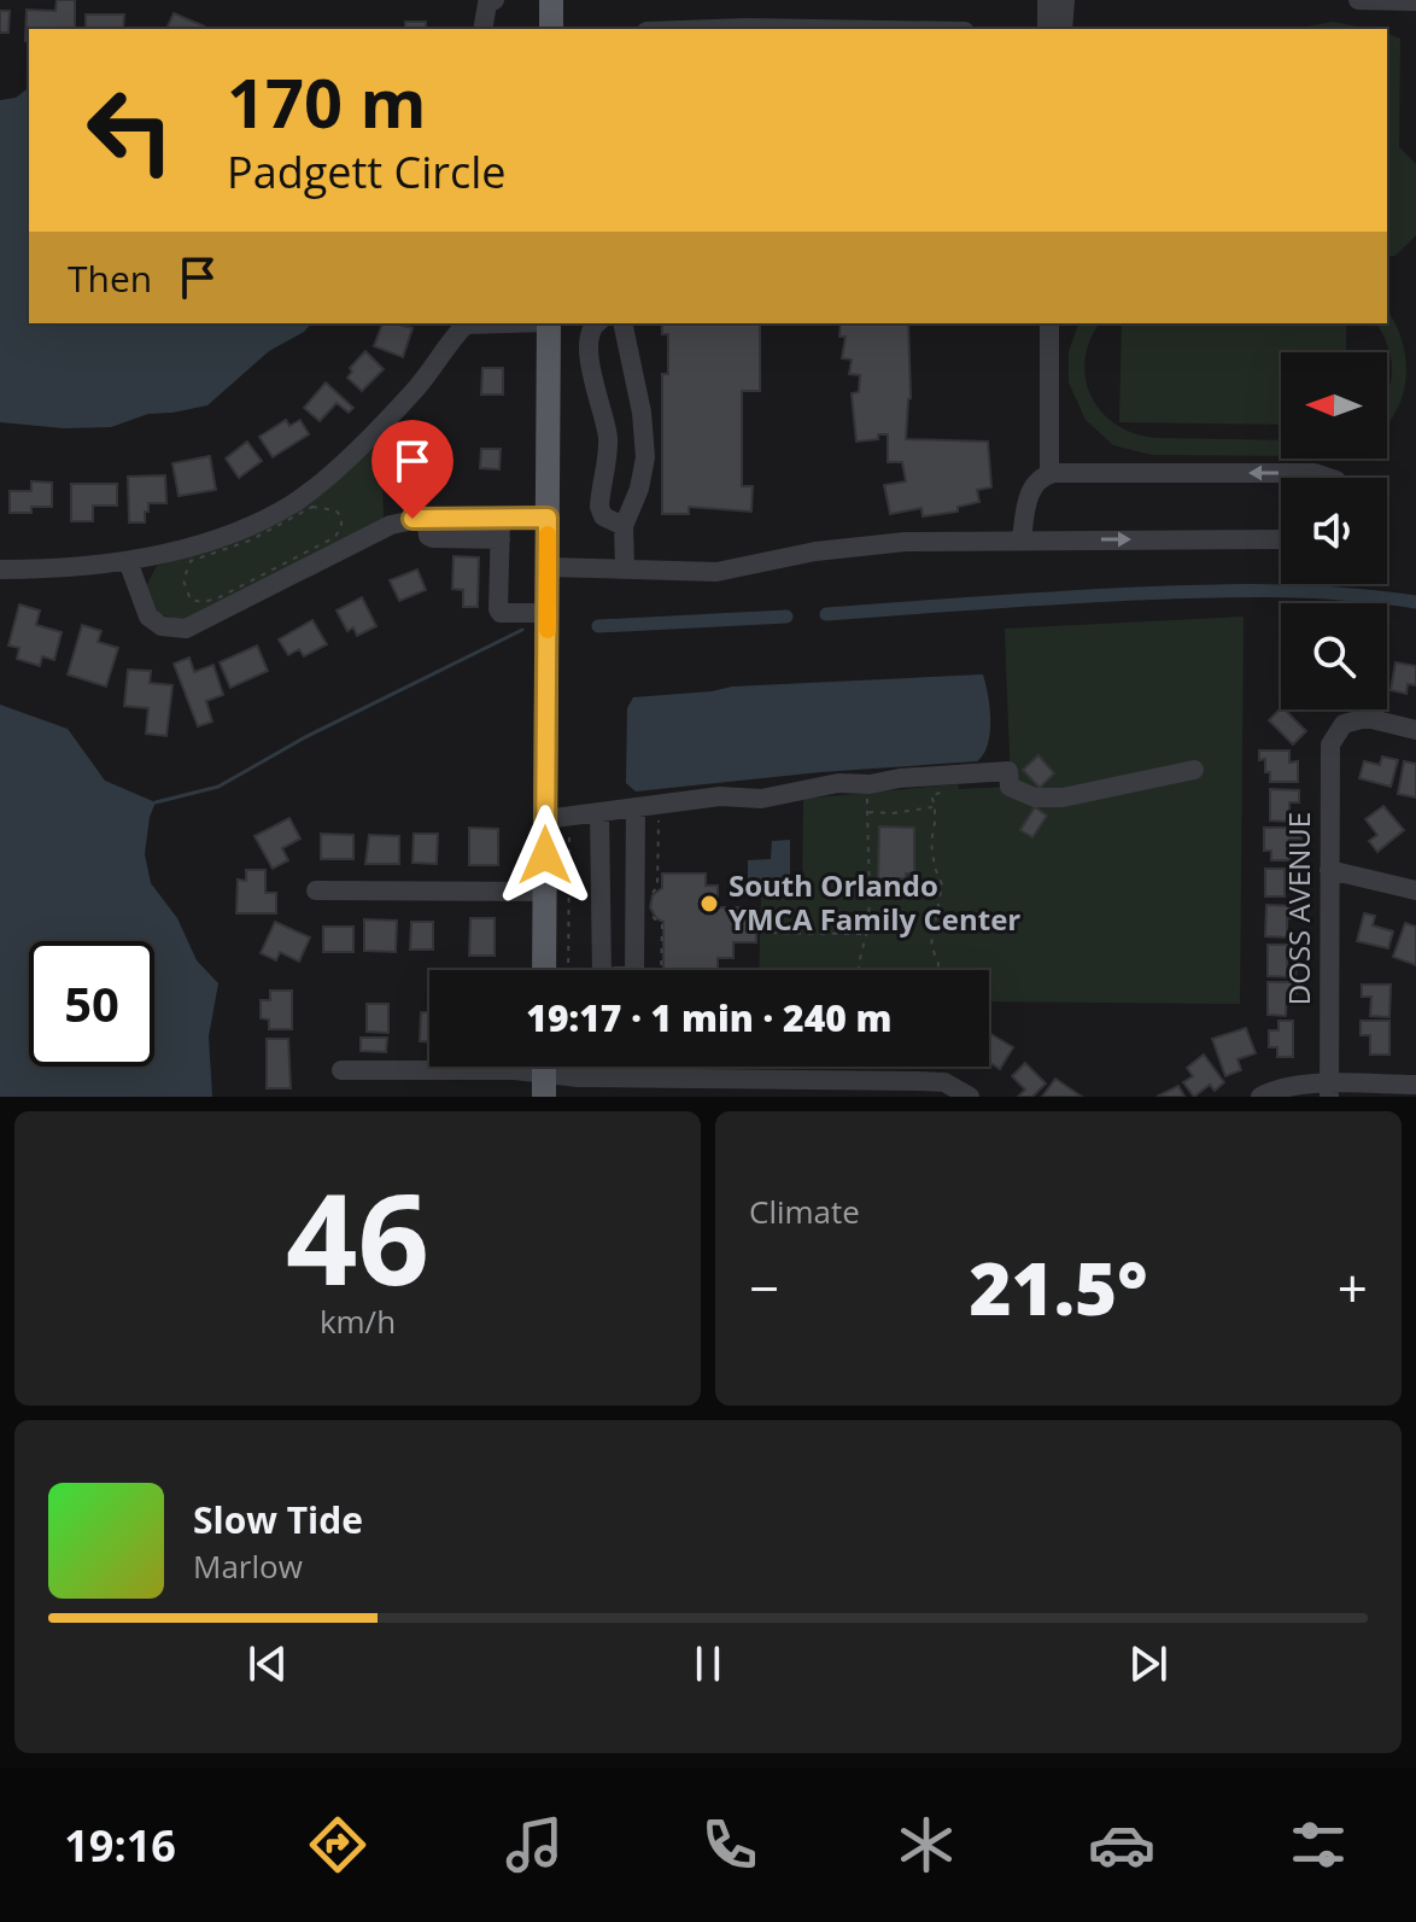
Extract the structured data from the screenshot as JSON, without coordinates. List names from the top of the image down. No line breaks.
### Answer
{"streets":{"street":["DOSS AVENUE"]},"places":["South Orlando YMCA Family Center"],"north":"left","page":{"turn":["170 m","Padgett Circle"],"then":"Then","limit":"50","trip":"19:17 · 1 min · 240 m","tile":[["46","km/h"],"Climate"],"heat":["−","21.5°","+"],"song":["Slow Tide","Marlow"],"tabs":"19:16"}}
